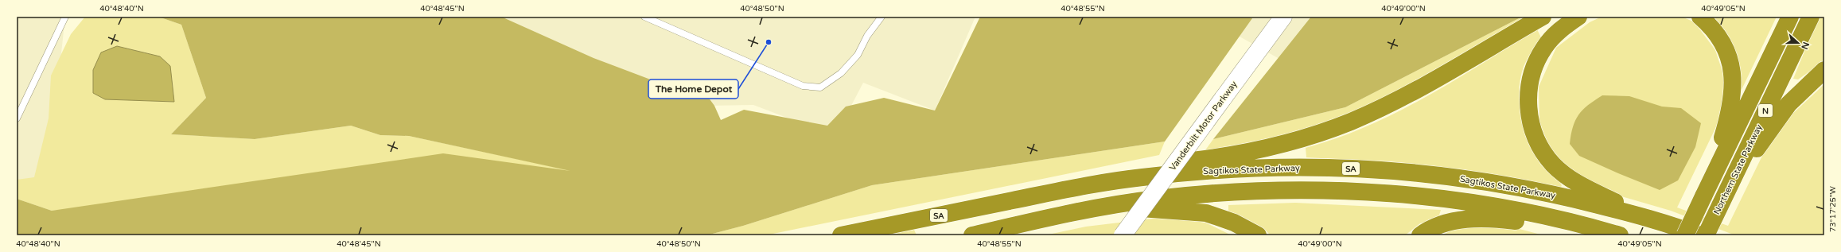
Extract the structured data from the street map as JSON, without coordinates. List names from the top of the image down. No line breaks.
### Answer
{"streets":{"highway":["N","SA","Sagtikos State Parkway","Northern State Parkway"],"main road":["Vanderbilt Motor Parkway"]},"places":["The Home Depot"],"north":"right","coordinates":["40°48'40\"N","40°48'45\"N","40°48'50\"N","40°48'55\"N","40°49'00\"N","40°49'05\"N","73°17'25\"W"]}
